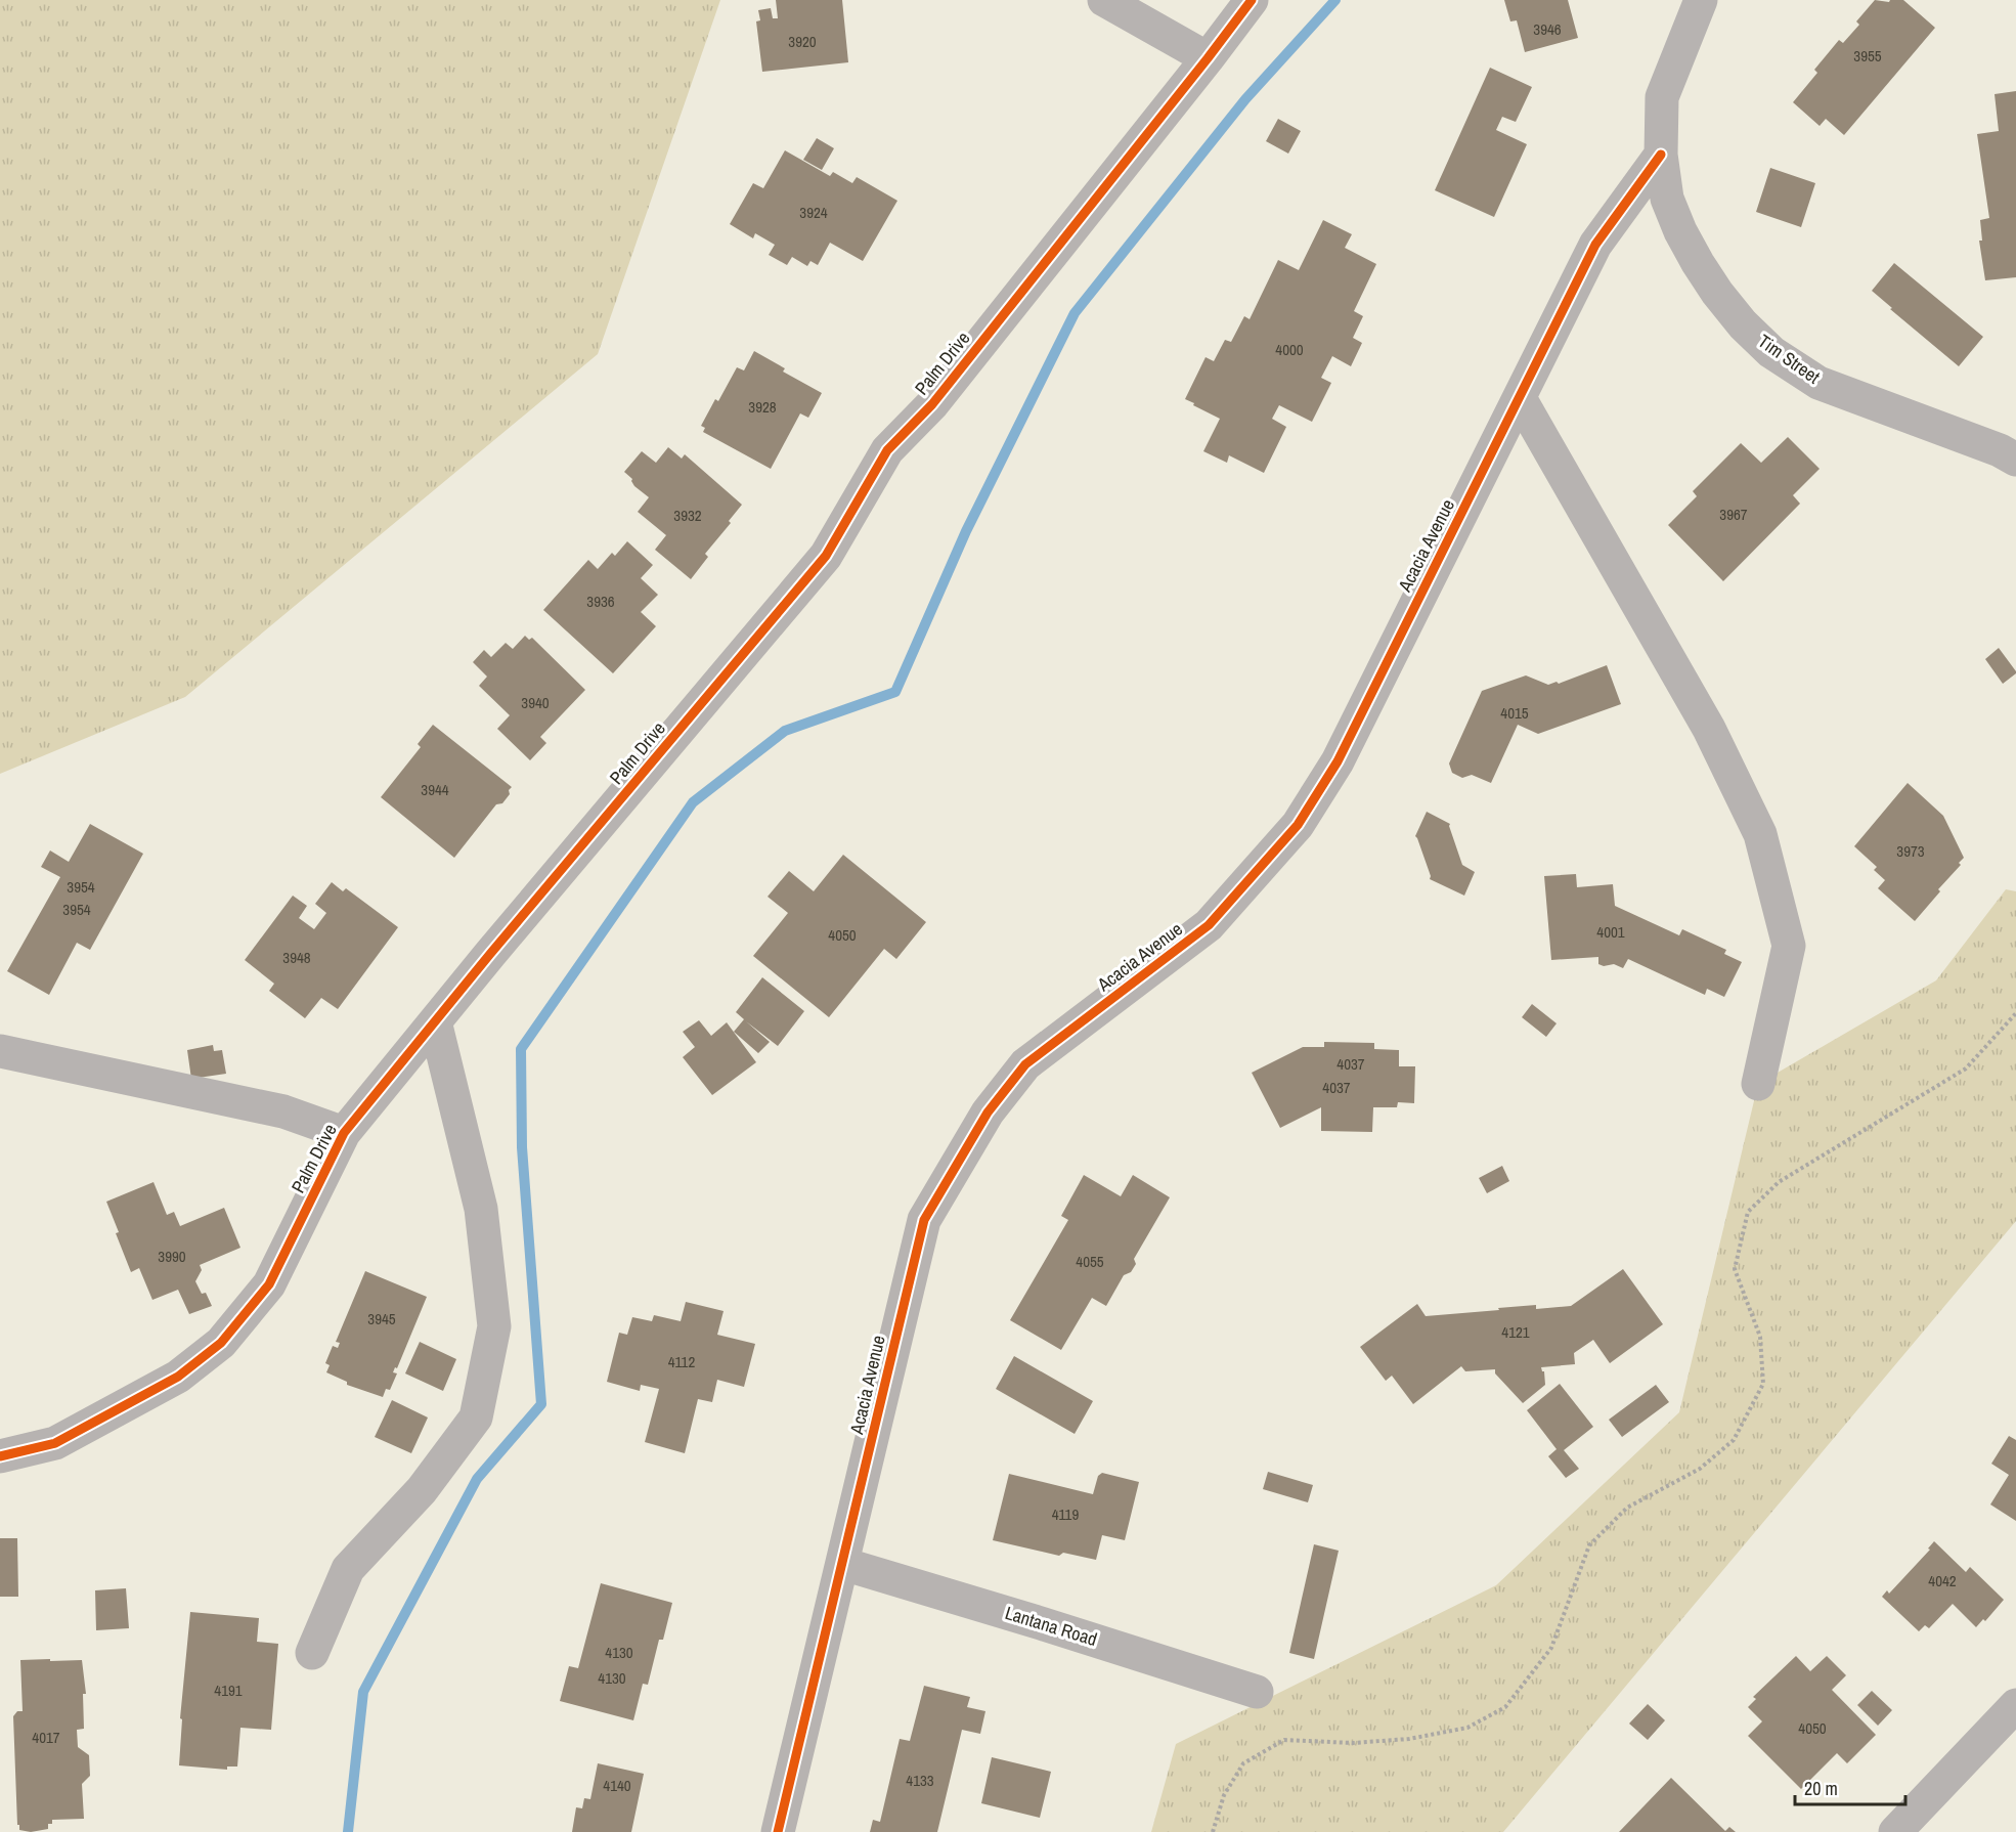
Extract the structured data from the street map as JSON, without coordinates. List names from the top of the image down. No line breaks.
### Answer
{"streets":{"street":["Tim Street","Palm Drive","Acacia Avenue","Lantana Road"]},"crossings":[["Tim Street","Acacia Avenue"],["Acacia Avenue","Lantana Road"]],"house_numbers":["3946","3920","3955","3924","4000","3928","3967","3932","3936","3940","4015","3944","3973","3954","3954","4001","4050","3948","4037","4037","3990","4055","3945","4121","4112","4119","4042","4130","4130","4191","4050","4017","4133","4140"],"scale_bar":"20 m"}
